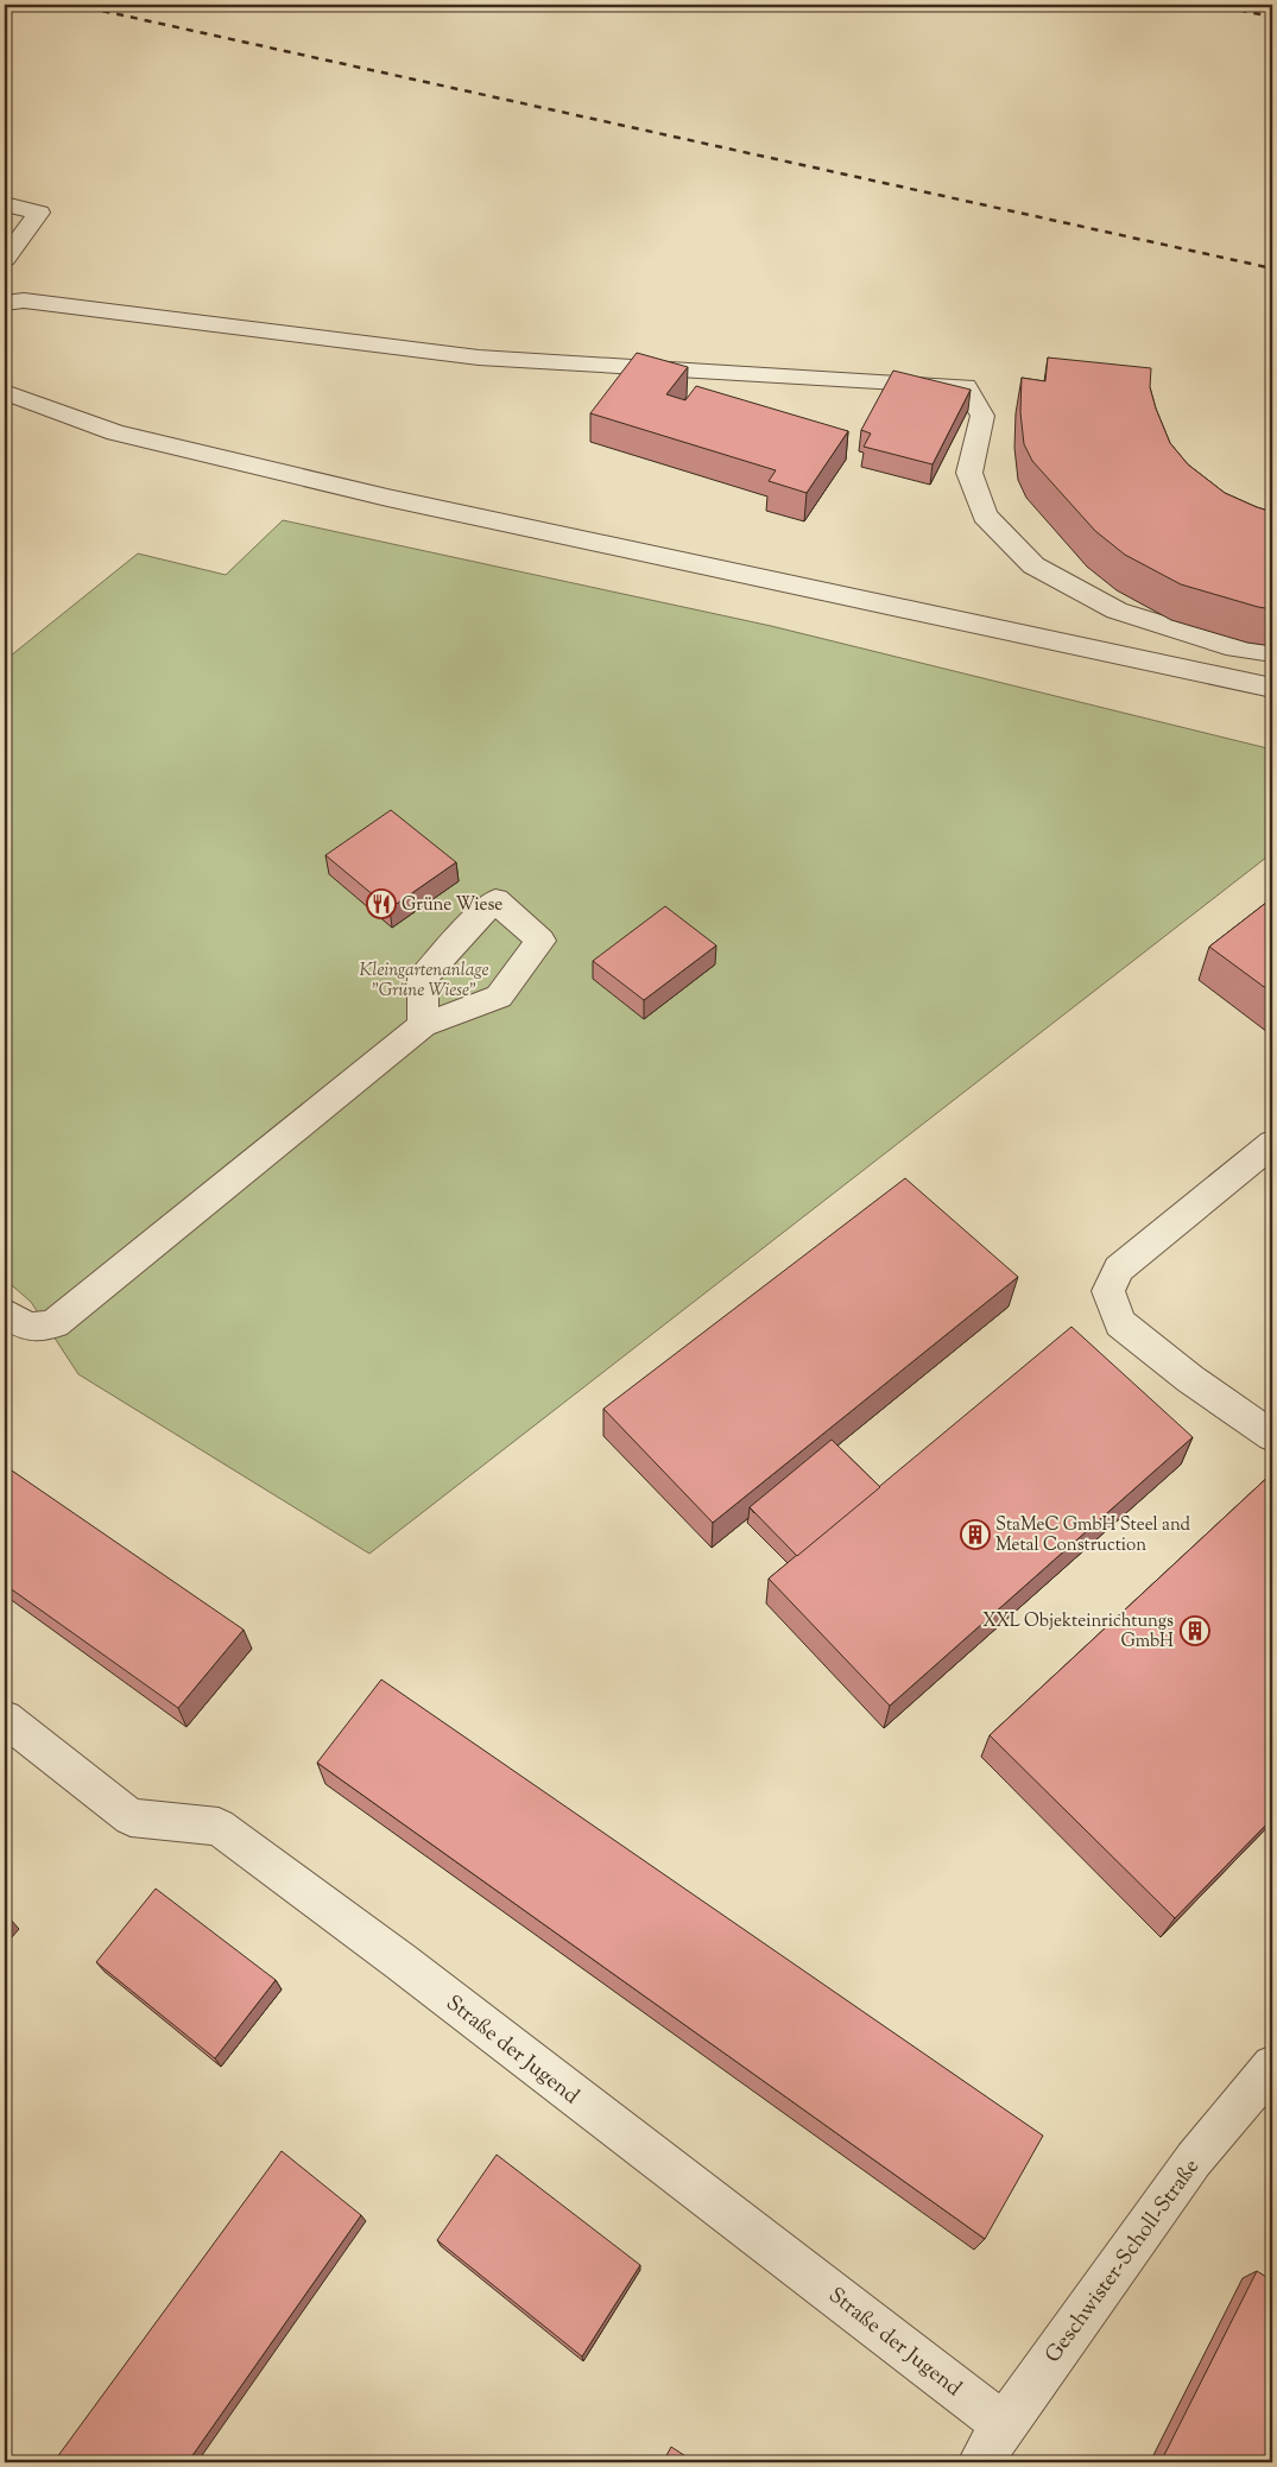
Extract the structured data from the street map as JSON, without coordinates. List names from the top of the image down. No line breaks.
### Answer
{"streets":{"street":["Straße der Jugend","Geschwister-Scholl-Straße"]},"crossings":[["Straße der Jugend","Geschwister-Scholl-Straße"]],"parks":["Kleingartenanlage \"Grüne Wiese\""],"places":{"restaurant":["Grüne Wiese"],"building":["StaMeC GmbH Steel and Metal Construction","XXL Objekteinrichtungs GmbH"]}}
